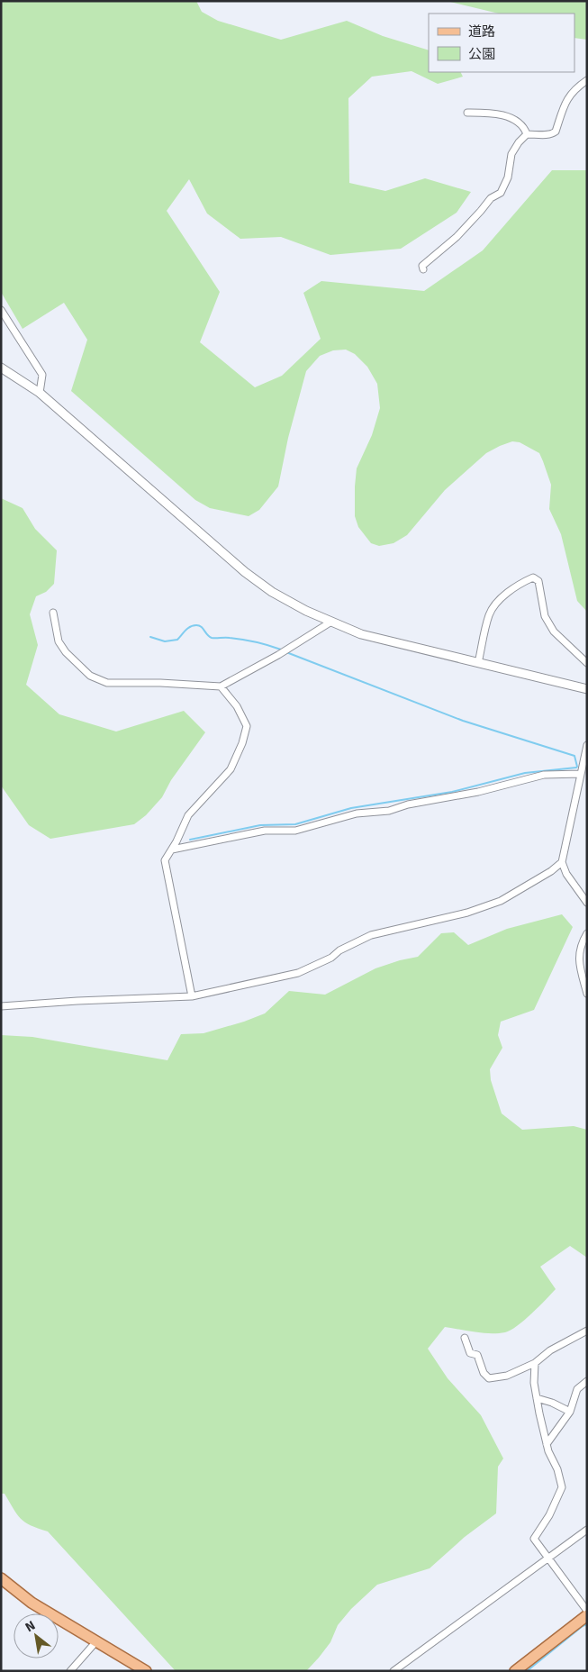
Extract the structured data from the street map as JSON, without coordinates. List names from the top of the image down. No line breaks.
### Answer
{"legend":["道路","公園"],"north":"top left"}
